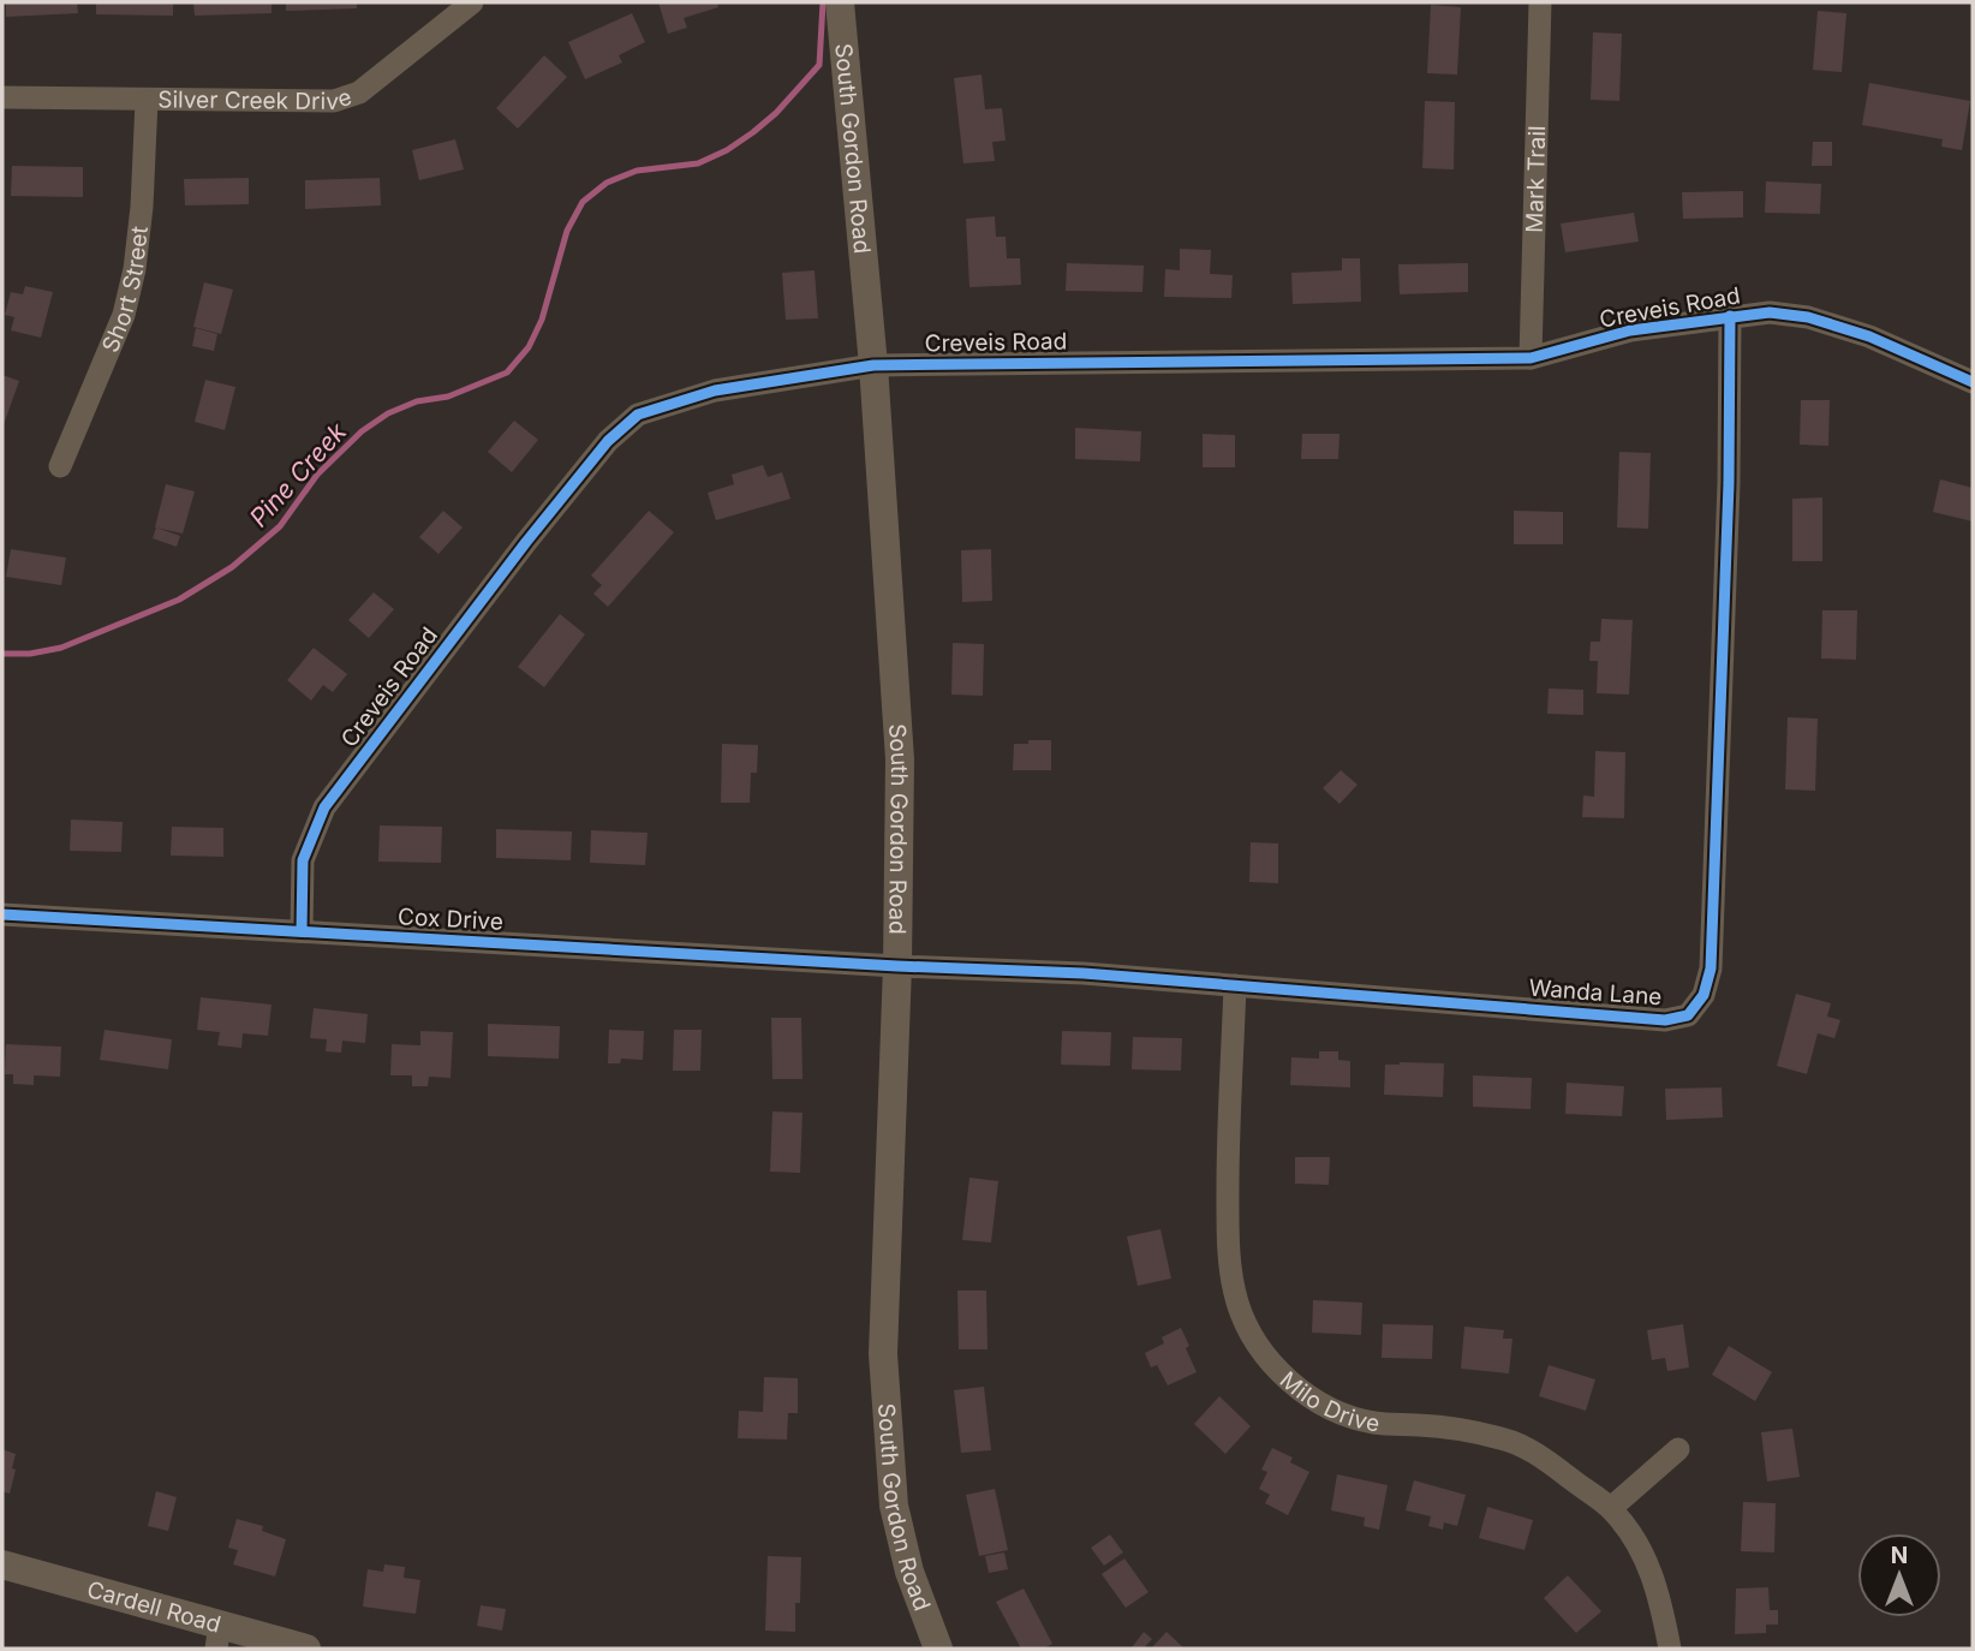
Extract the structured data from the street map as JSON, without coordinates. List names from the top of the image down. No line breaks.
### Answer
{"streets":{"street":["Silver Creek Drive","South Gordon Road","Mark Trail","Short Street","Creveis Road","Cox Drive","Wanda Lane","Milo Drive","Cardell Road"]},"crossings":[["Silver Creek Drive","Short Street"],["South Gordon Road","Creveis Road"],["South Gordon Road","Cox Drive"],["South Gordon Road","Wanda Lane"],["Mark Trail","Creveis Road"],["Creveis Road","Cox Drive"],["Creveis Road","Wanda Lane"],["Cox Drive","Wanda Lane"],["Wanda Lane","Milo Drive"]],"water":["Pine Creek"],"north":"top"}
